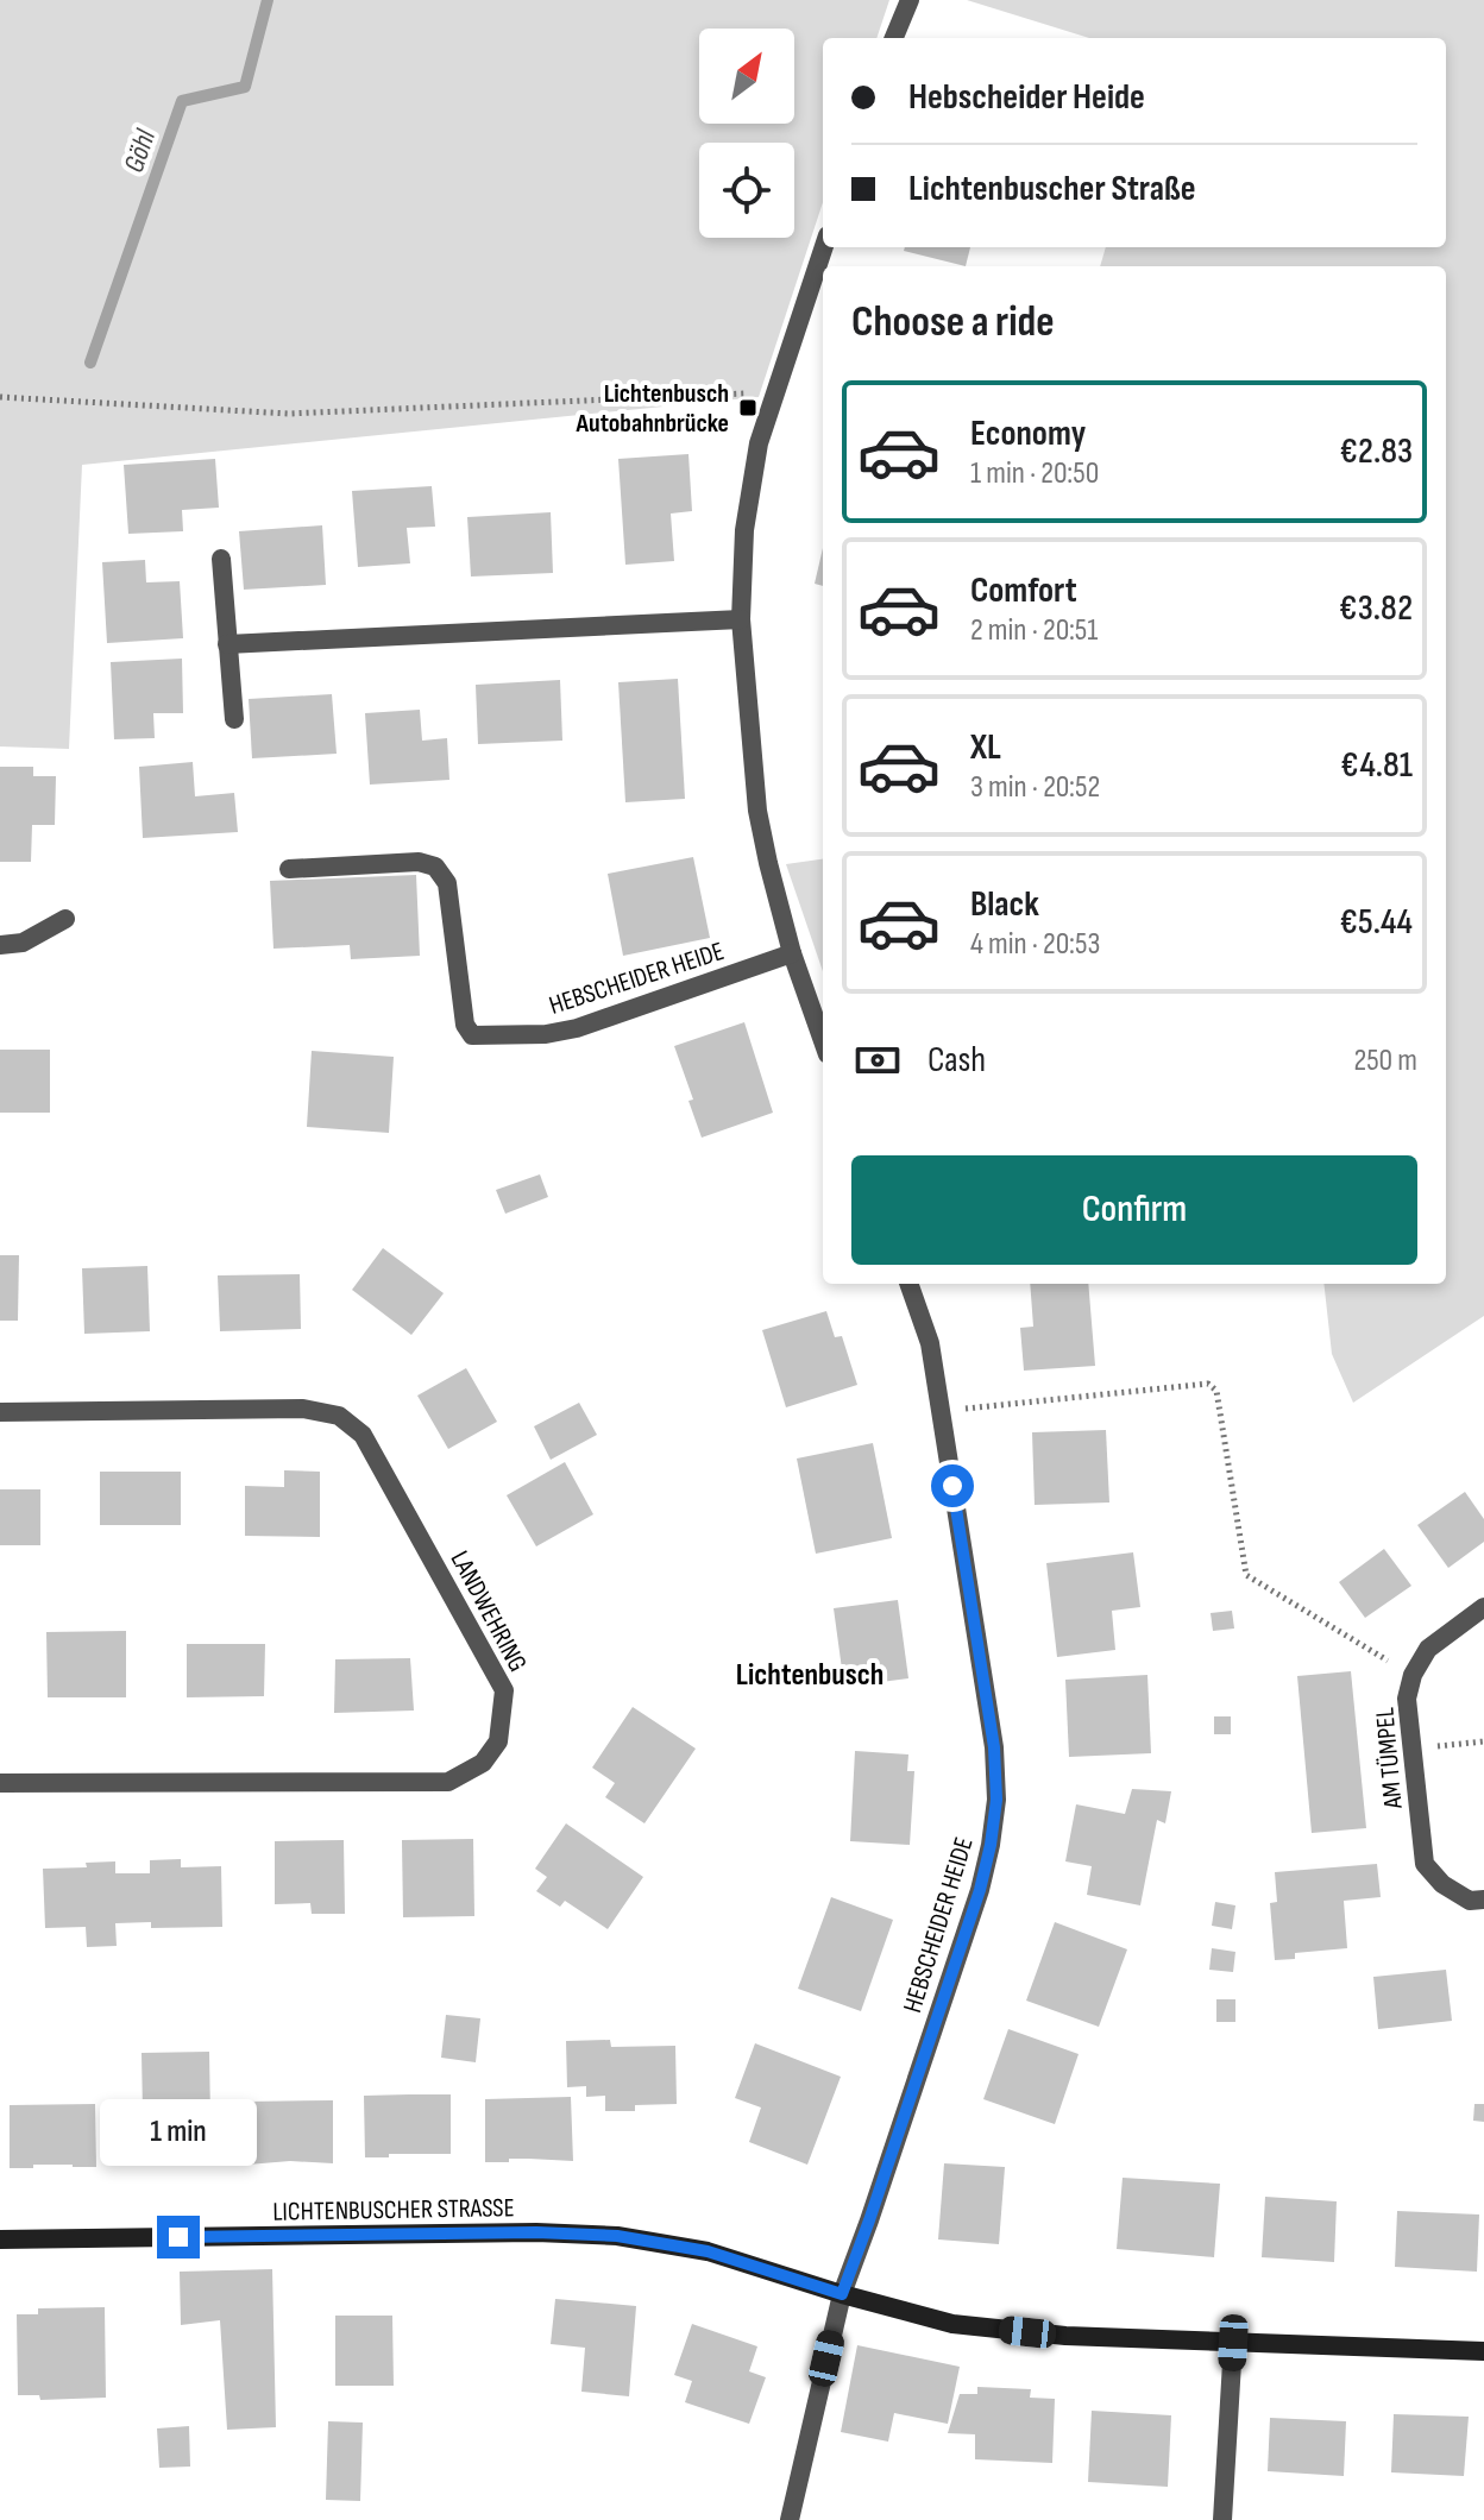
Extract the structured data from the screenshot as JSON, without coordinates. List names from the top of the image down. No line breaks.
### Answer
{"streets":{"street":["HEBSCHEIDER HEIDE","LANDWEHRING","AM TÜMPEL","LICHTENBUSCHER STRASSE"]},"crossings":[["HEBSCHEIDER HEIDE","LICHTENBUSCHER STRASSE"]],"districts":["Lichtenbusch"],"water":["Göhl"],"places":{"transit":["Lichtenbusch Autobahnbrücke"]},"north":"top right","page":{"banner":["Hebscheider Heide","Lichtenbuscher Straße"],"heading":"Choose a ride","list":[{"name":"Economy","note":"1 min · 20:50","value":"€2.83"},{"name":"Comfort","note":"2 min · 20:51","value":"€3.82"},{"name":"XL","note":"3 min · 20:52","value":"€4.81"},{"name":"Black","note":"4 min · 20:53","value":"€5.44"}],"pay":["Cash","250 m"],"buttons":"Confirm","bubble":"1 min"}}
